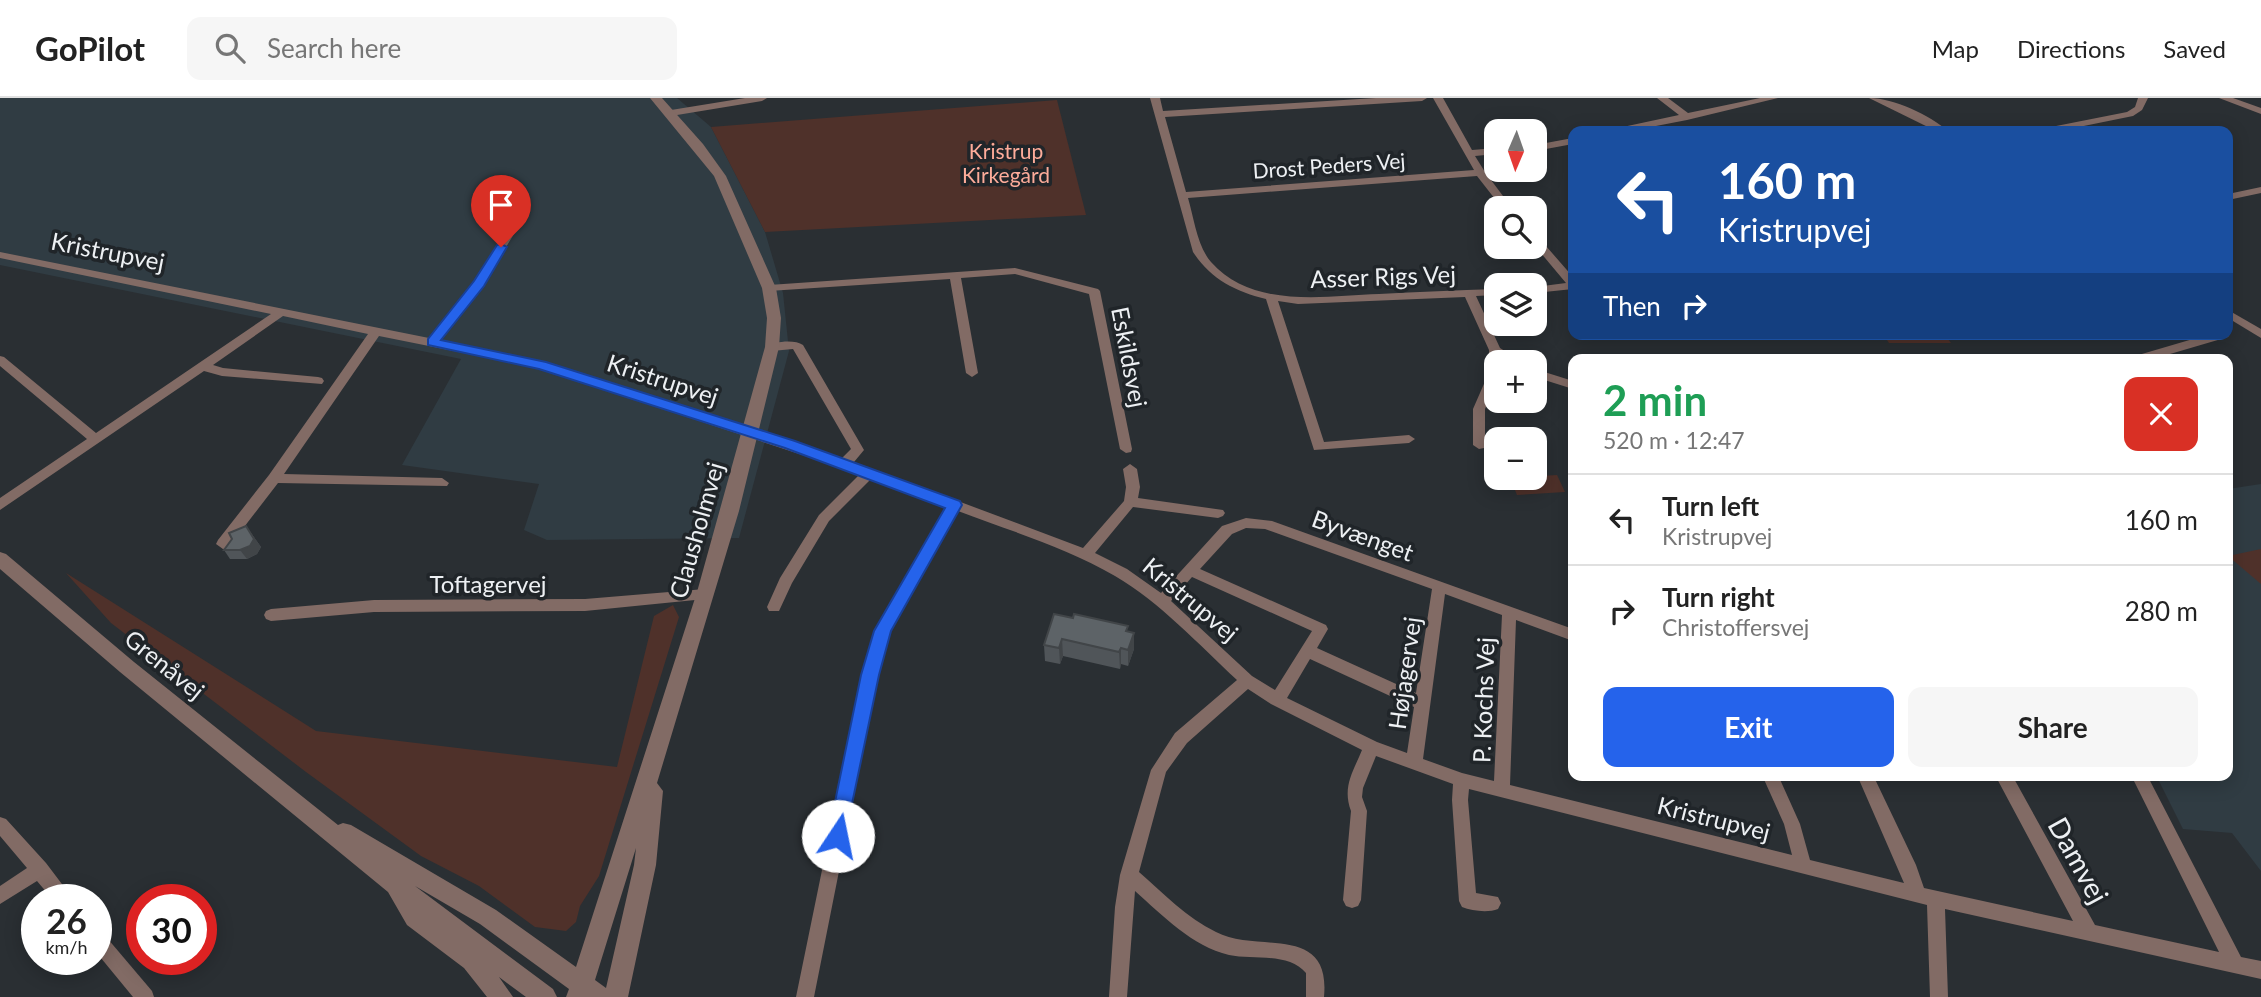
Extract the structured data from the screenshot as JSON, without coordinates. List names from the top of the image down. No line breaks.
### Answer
{"streets":{"street":["Drost Peders Vej","Kristrupvej","Asser Rigs Vej","Eskildsvej","Clausholmvej","Byvænget","Toftagervej","Grenåvej","Højagervej","P. Kochs Vej","Damvej"]},"crossings":[["Drost Peders Vej","Asser Rigs Vej"],["Kristrupvej","Clausholmvej"],["Kristrupvej","Byvænget"],["Kristrupvej","Højagervej"],["Kristrupvej","P. Kochs Vej"],["Kristrupvej","Damvej"],["Eskildsvej","Clausholmvej"],["Clausholmvej","Toftagervej"],["Clausholmvej","Grenåvej"],["Byvænget","Højagervej"],["Byvænget","P. Kochs Vej"]],"parks":["Kristrup Kirkegård"],"north":"bottom","page":{"header":"GoPilot","search":"Search here","nav":["Map","Directions","Saved"],"map_buttons":["+","−"],"turn":["160 m","Kristrupvej"],"then":"Then","heading":["2 min","520 m · 12:47"],"list":[{"name":"Turn left","note":"Kristrupvej","value":"160 m"},{"name":"Turn right","note":"Christoffersvej","value":"280 m"}],"buttons":["Exit","Share"],"speed":"26 km/h","limit":"30"}}
